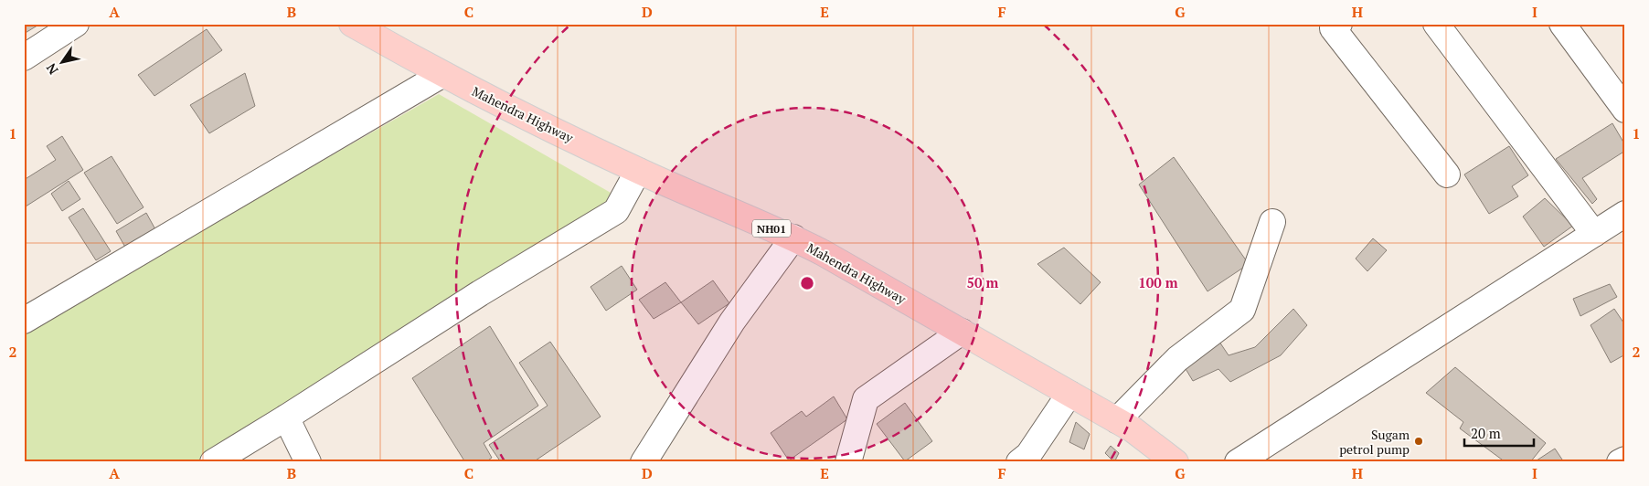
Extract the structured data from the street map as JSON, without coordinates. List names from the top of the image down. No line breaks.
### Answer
{"streets":{"highway":["Mahendra Highway","NH01"]},"places":["Sugam petrol pump"],"scale_bar":"20 m","north":"bottom left","grid":{"columns":["A","B","C","D","E","F","G","H","I"],"rows":["1","2"]},"rings":["50 m","100 m"]}
